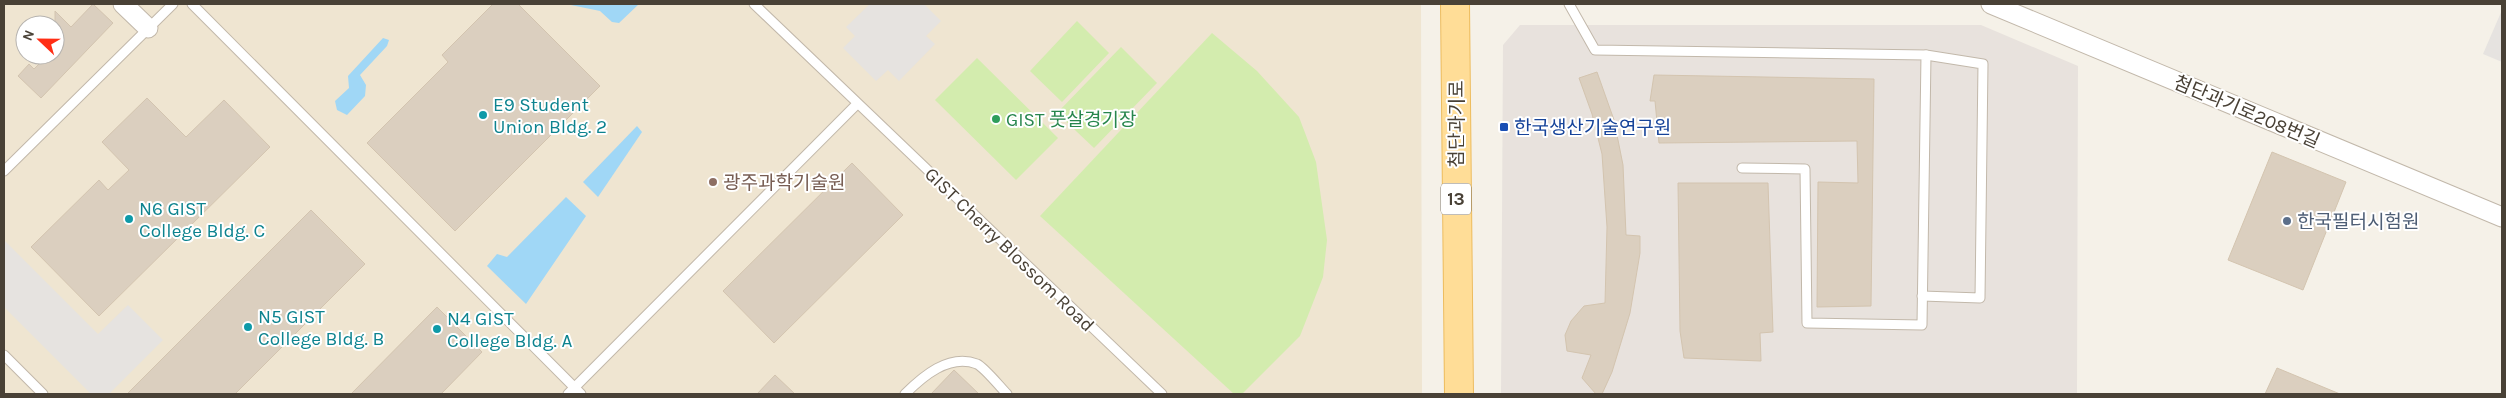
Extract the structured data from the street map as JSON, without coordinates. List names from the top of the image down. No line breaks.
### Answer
{"streets":{"main road":["첨단과기로","13"],"street":["첨단과기로208번길"],"lane":["GIST Cherry Blossom Road"]},"places":{"other":["E9 Student Union Bldg. 2","GIST 풋살경기장","광주과학기술원","N6 GIST College Bldg. C","한국필터시험원","N5 GIST College Bldg. B","N4 GIST College Bldg. A"],"transit":["한국생산기술연구원"]},"north":"left"}
